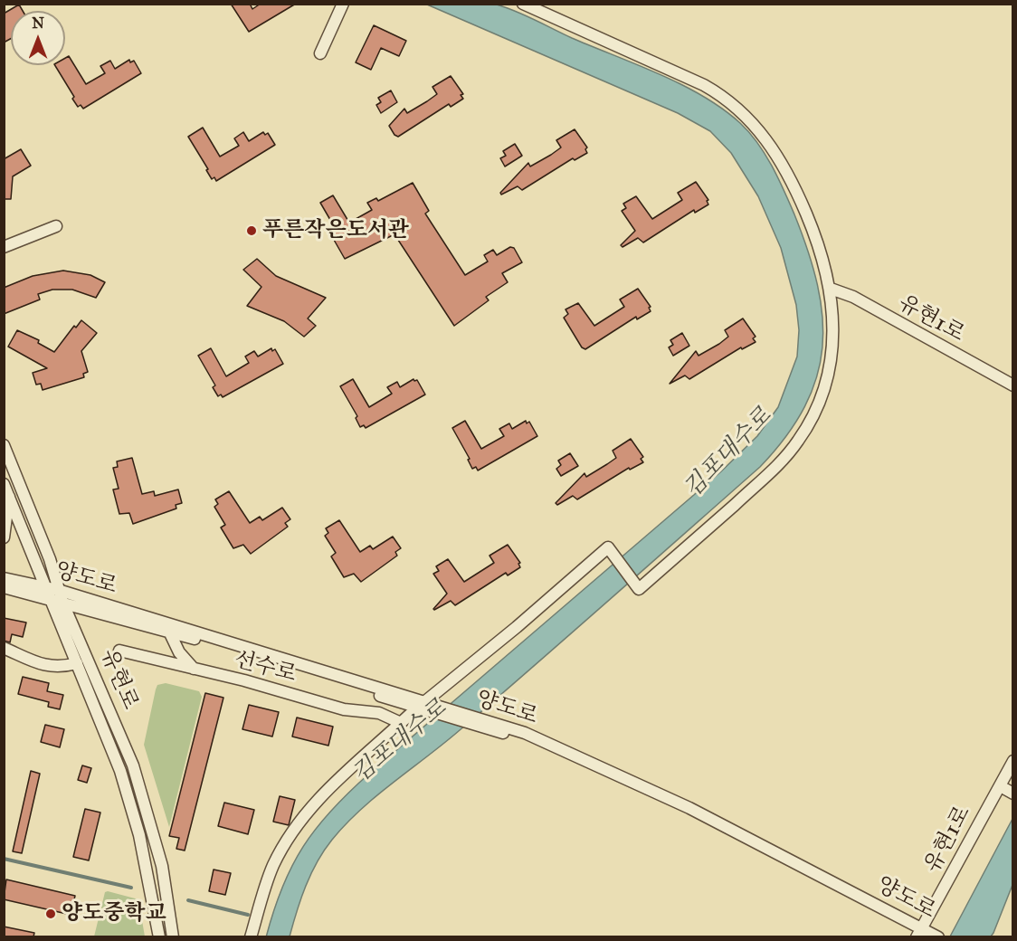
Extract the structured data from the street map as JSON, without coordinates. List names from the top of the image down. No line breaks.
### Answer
{"streets":{"street":["유현1로","양도로","선수로","유현로"]},"crossings":[["유현1로","양도로"],["양도로","유현로"]],"water":["김포대수로"],"places":["푸른작은도서관","양도중학교"],"north":"top"}
